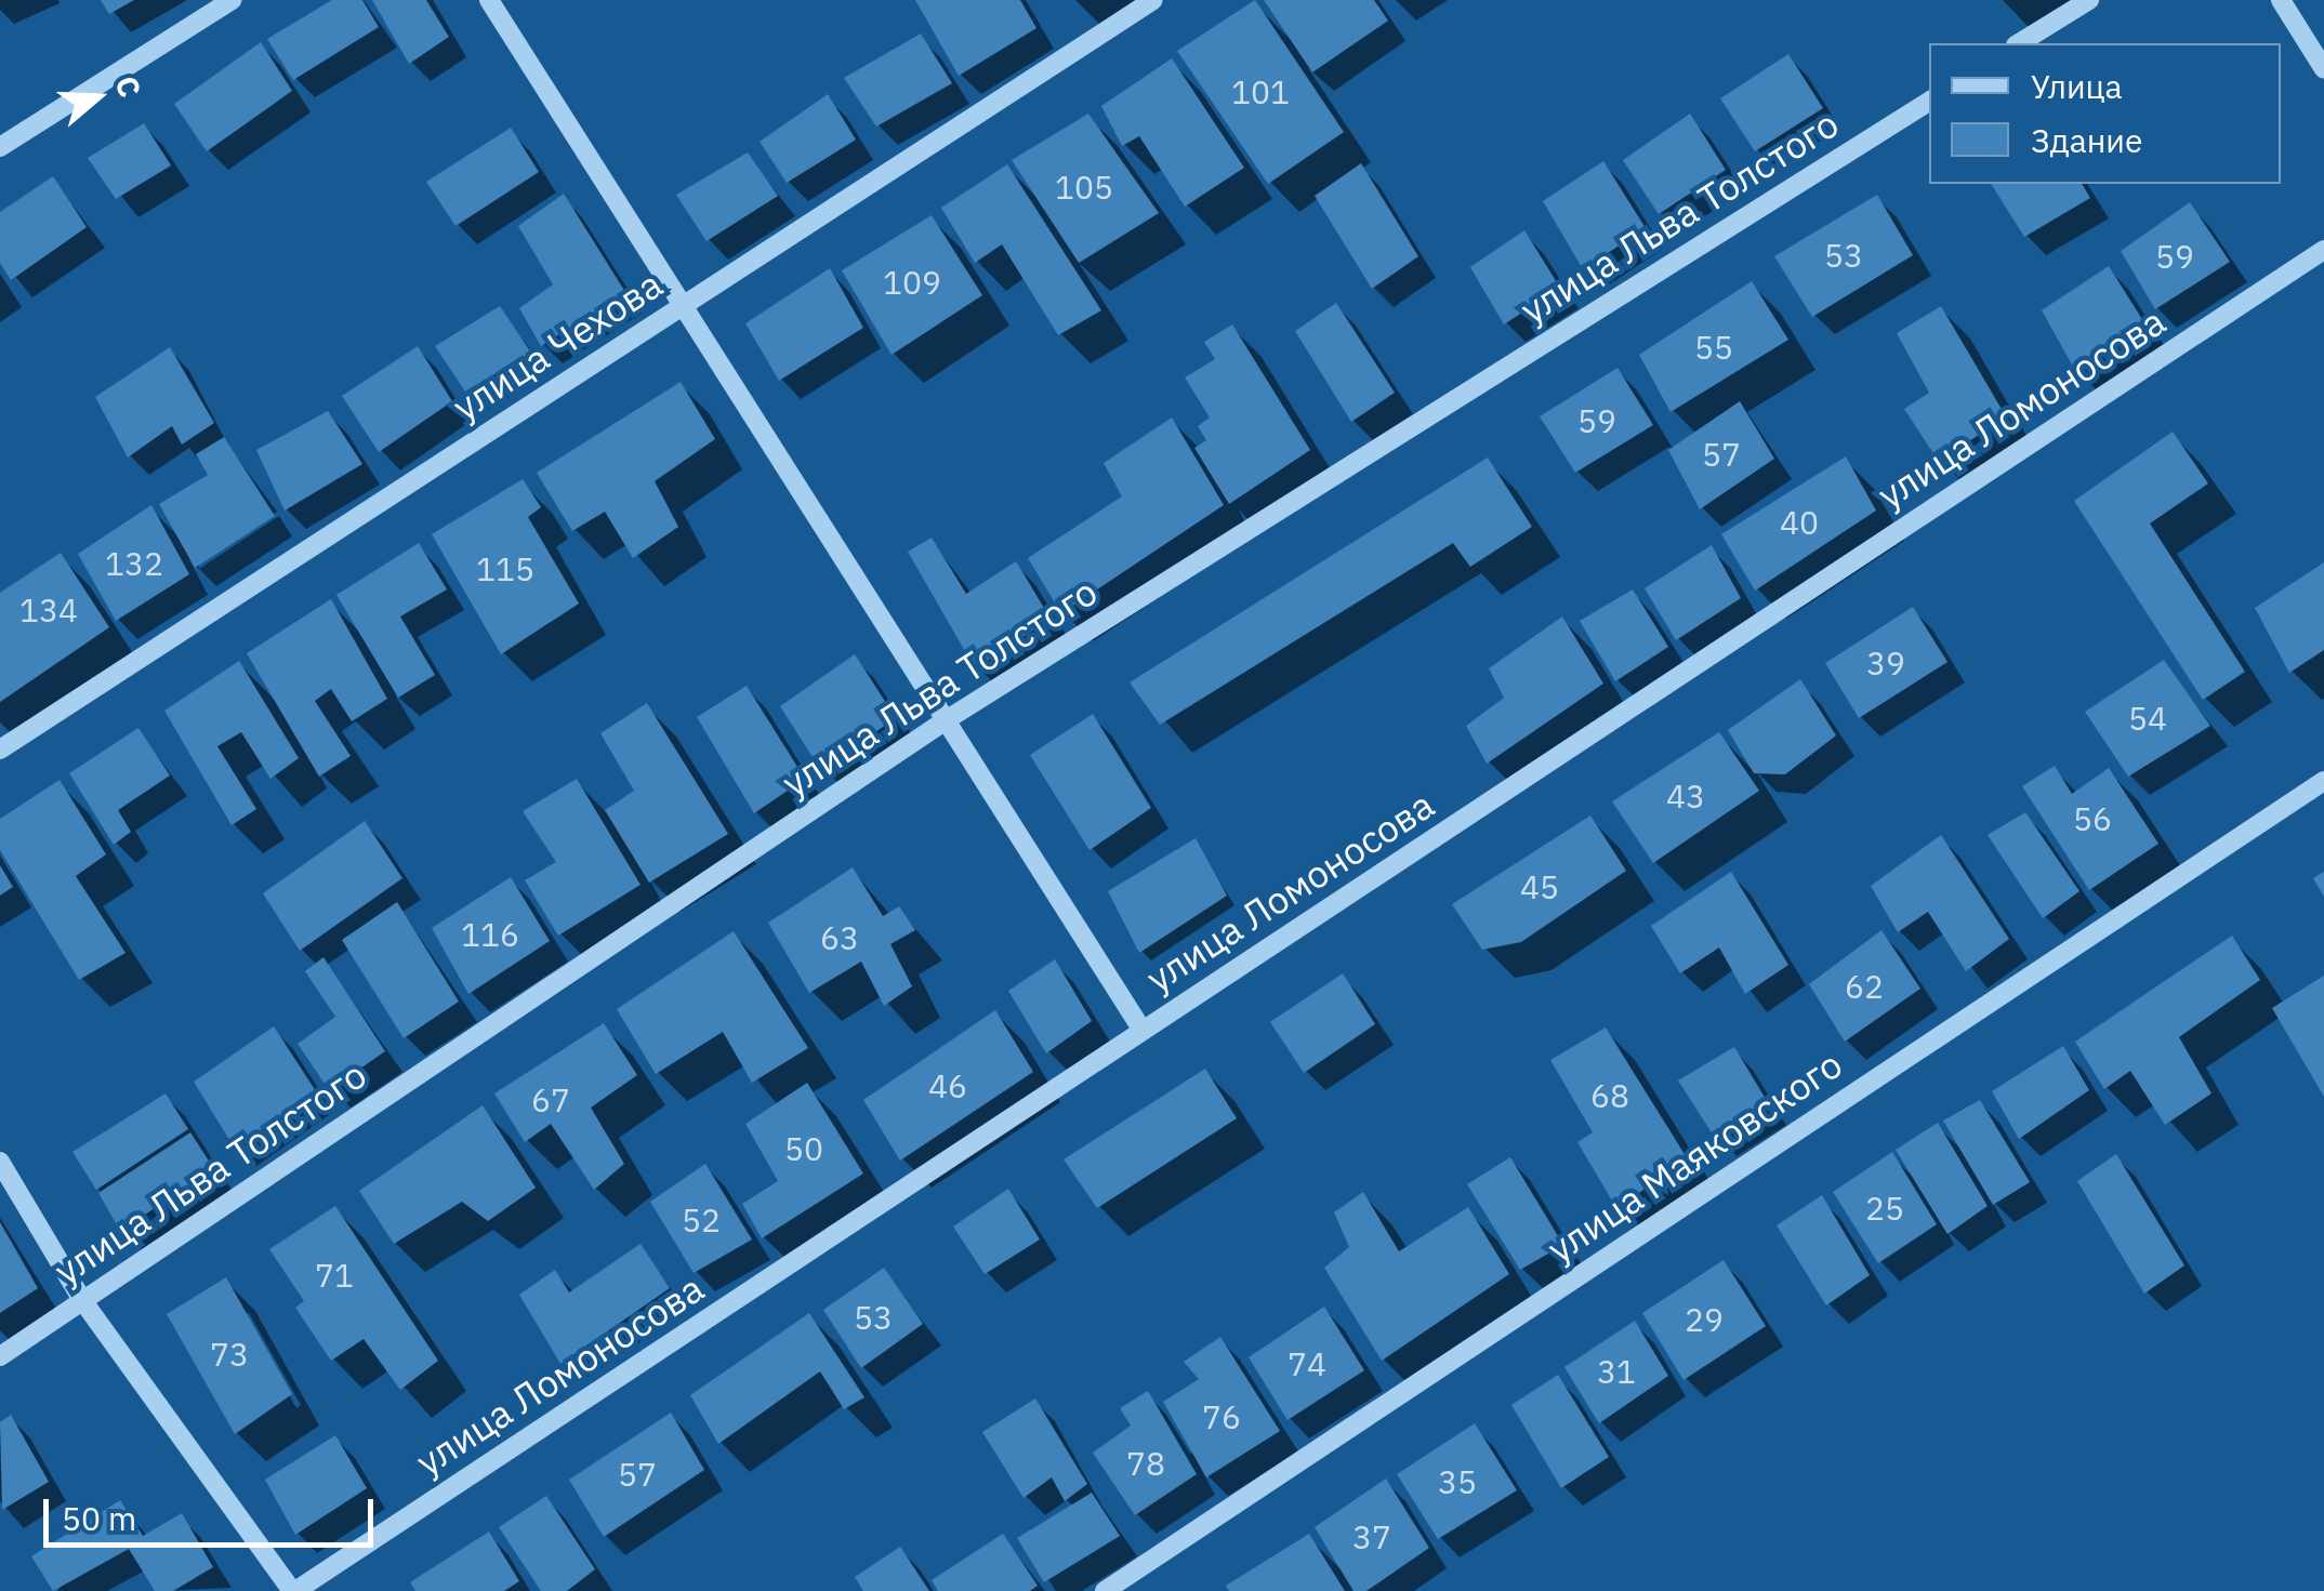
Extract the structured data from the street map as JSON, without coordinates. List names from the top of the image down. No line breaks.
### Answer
{"streets":{"street":["улица Льва Толстого","улица Чехова","улица Ломоносова","улица Маяковского"]},"house_numbers":["101","105","53","59","109","55","59","57","40","132","115","134","39","54","43","56","45","116","63","62","46","68","67","50","25","52","71","53","29","73","74","31","76","78","57","35","37"],"legend":["Улица","Здание"],"scale_bar":"50 m","north":"right"}
